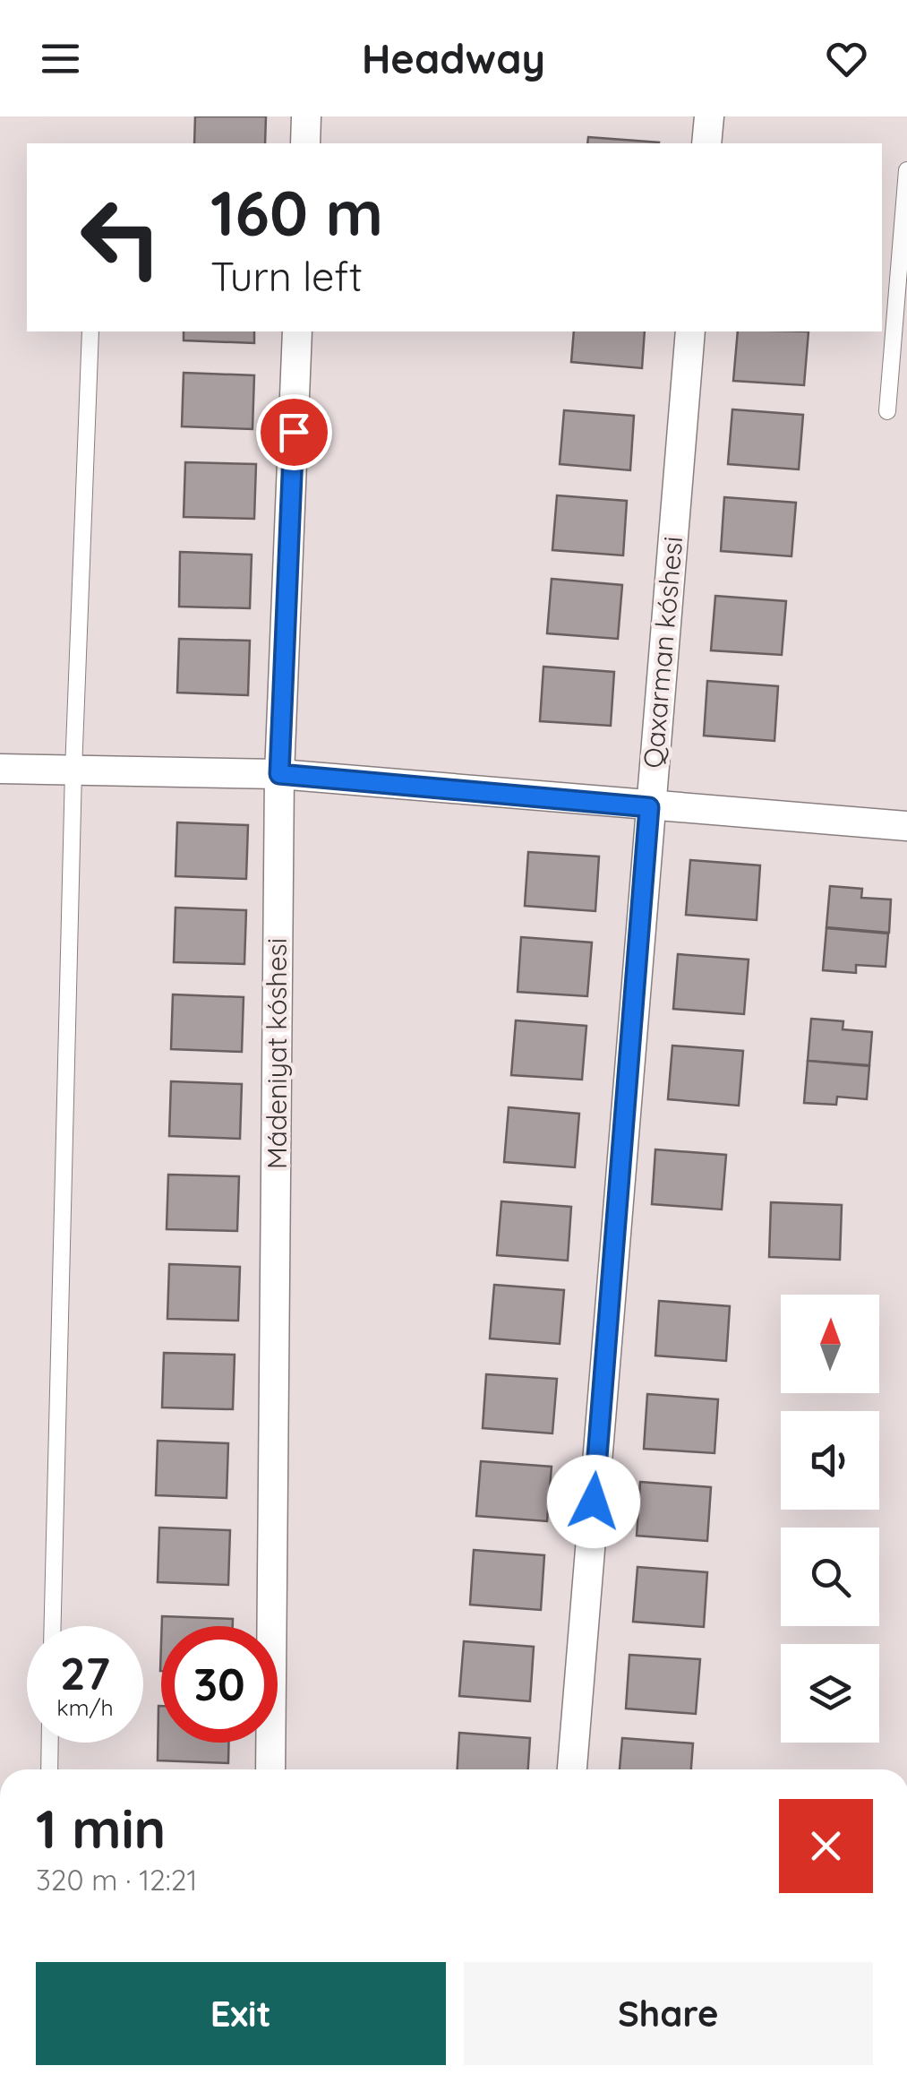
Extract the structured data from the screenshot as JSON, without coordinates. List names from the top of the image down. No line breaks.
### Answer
{"streets":{"street":["Qaxarman kóshesi","Mádeniyat kóshesi"]},"north":"top","page":{"header":"Headway","turn":["160 m","Turn left"],"speed":"27 km/h","limit":"30","heading":["1 min","320 m · 12:21"],"buttons":["Exit","Share"]}}
